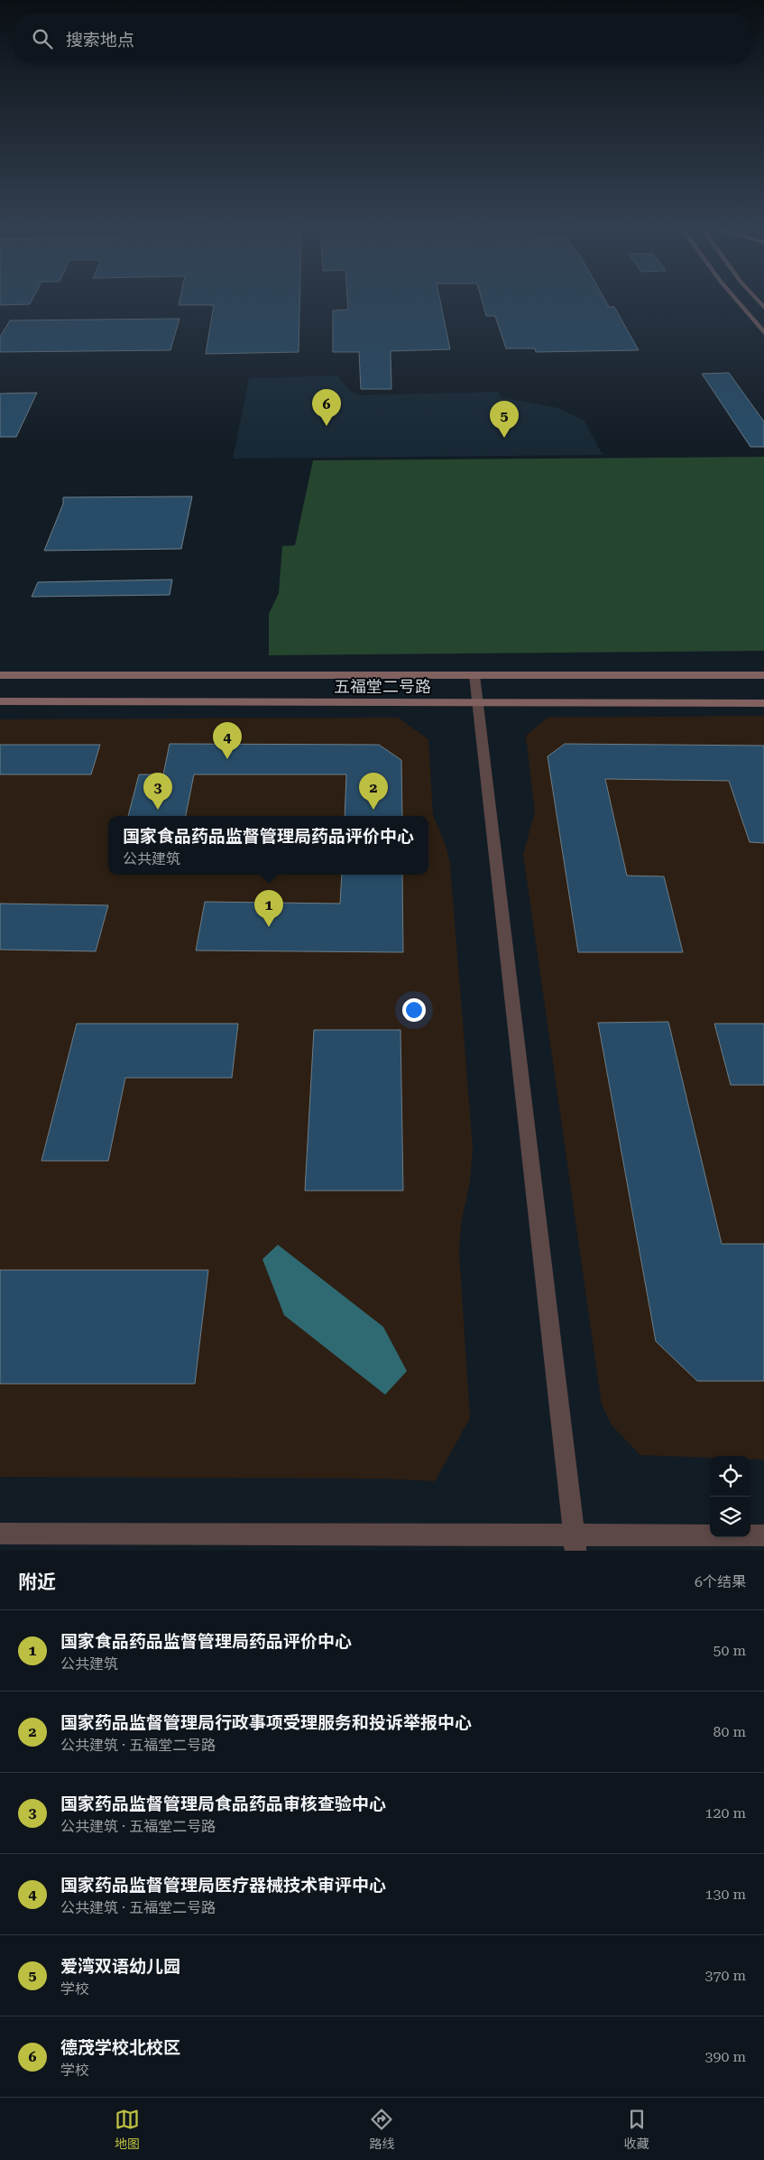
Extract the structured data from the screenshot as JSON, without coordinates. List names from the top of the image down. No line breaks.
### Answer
{"streets":{"main road":["五福堂二号路"]},"page":{"search":"搜索地点","pins":["6","5","4","2","3","1"],"popup":["国家食品药品监督管理局药品评价中心","公共建筑"],"heading":["附近","6个结果"],"list":[{"mark":"1","name":"国家食品药品监督管理局药品评价中心","note":"公共建筑","value":"50 m"},{"mark":"2","name":"国家药品监督管理局行政事项受理服务和投诉举报中心","note":"公共建筑 · 五福堂二号路","value":"80 m"},{"mark":"3","name":"国家药品监督管理局食品药品审核查验中心","note":"公共建筑 · 五福堂二号路","value":"120 m"},{"mark":"4","name":"国家药品监督管理局医疗器械技术审评中心","note":"公共建筑 · 五福堂二号路","value":"130 m"},{"mark":"5","name":"爱湾双语幼儿园","note":"学校","value":"370 m"},{"mark":"6","name":"德茂学校北校区","note":"学校","value":"390 m"}],"nav":["地图","路线","收藏"]}}
